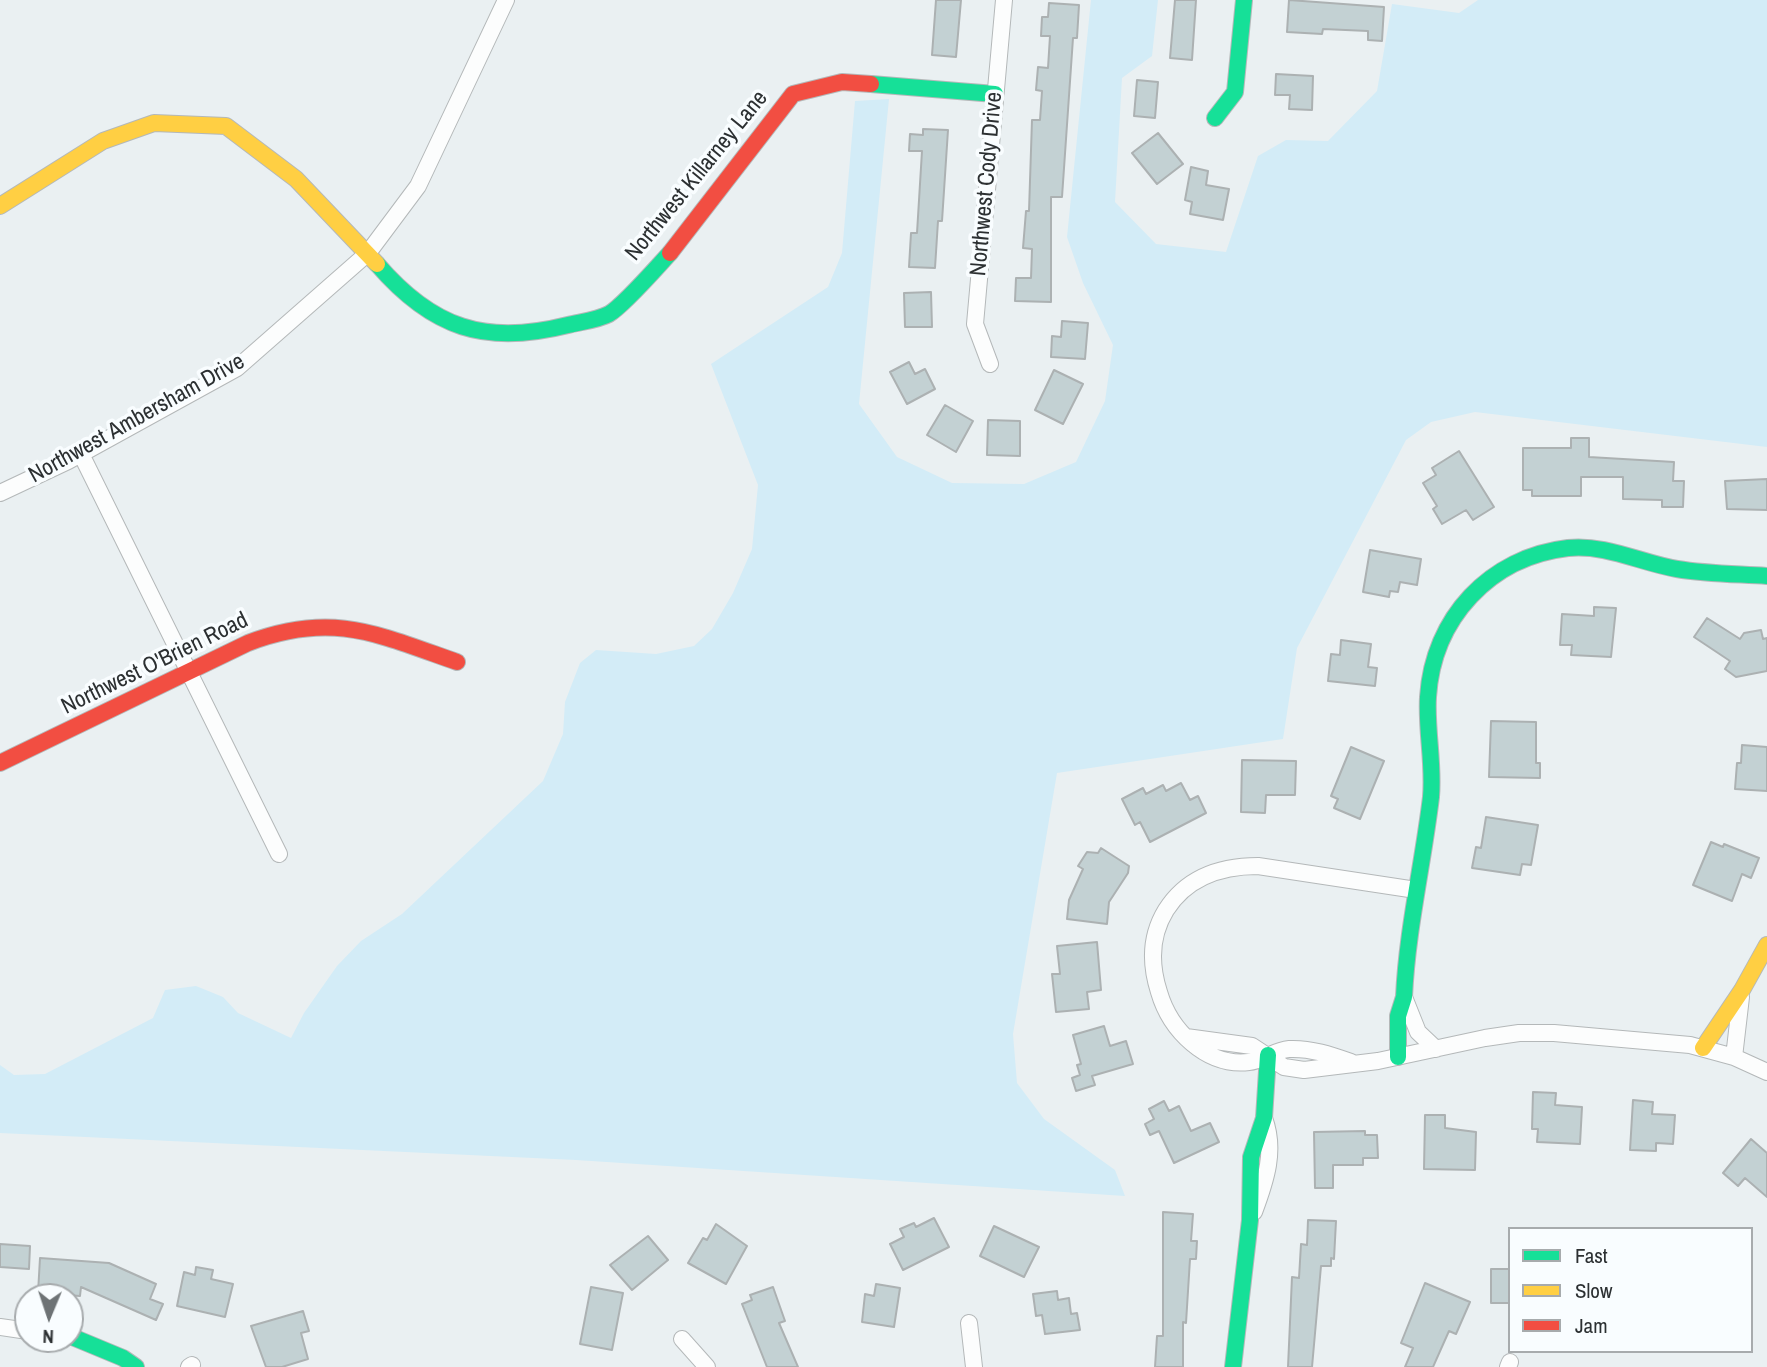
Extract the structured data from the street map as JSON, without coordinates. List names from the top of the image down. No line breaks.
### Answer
{"streets":{"street":["Northwest Killarney Lane","Northwest Cody Drive","Northwest Ambersham Drive","Northwest O'Brien Road"]},"crossings":[["Northwest Killarney Lane","Northwest Cody Drive"],["Northwest Killarney Lane","Northwest Ambersham Drive"]],"legend":["Fast","Slow","Jam"],"north":"bottom"}
